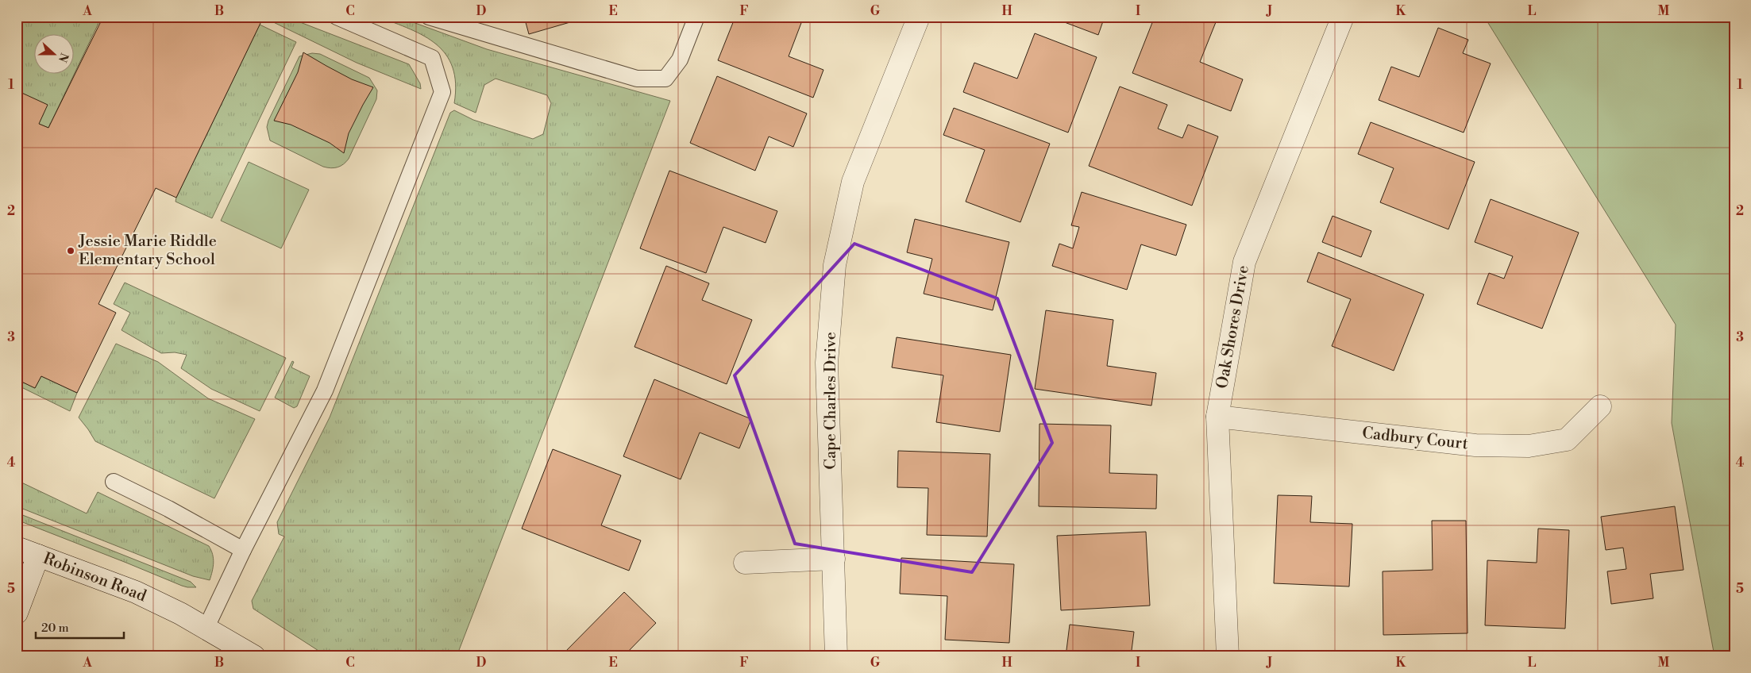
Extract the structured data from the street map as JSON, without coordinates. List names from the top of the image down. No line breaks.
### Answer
{"streets":{"street":["Oak Shores Drive","Cape Charles Drive","Cadbury Court","Robinson Road"]},"crossings":[["Oak Shores Drive","Cadbury Court"]],"places":["Jessie Marie Riddle Elementary School"],"scale_bar":"20 m","north":"right","grid":{"columns":["A","B","C","D","E","F","G","H","I","J","K","L","M"],"rows":["1","2","3","4","5"]}}
